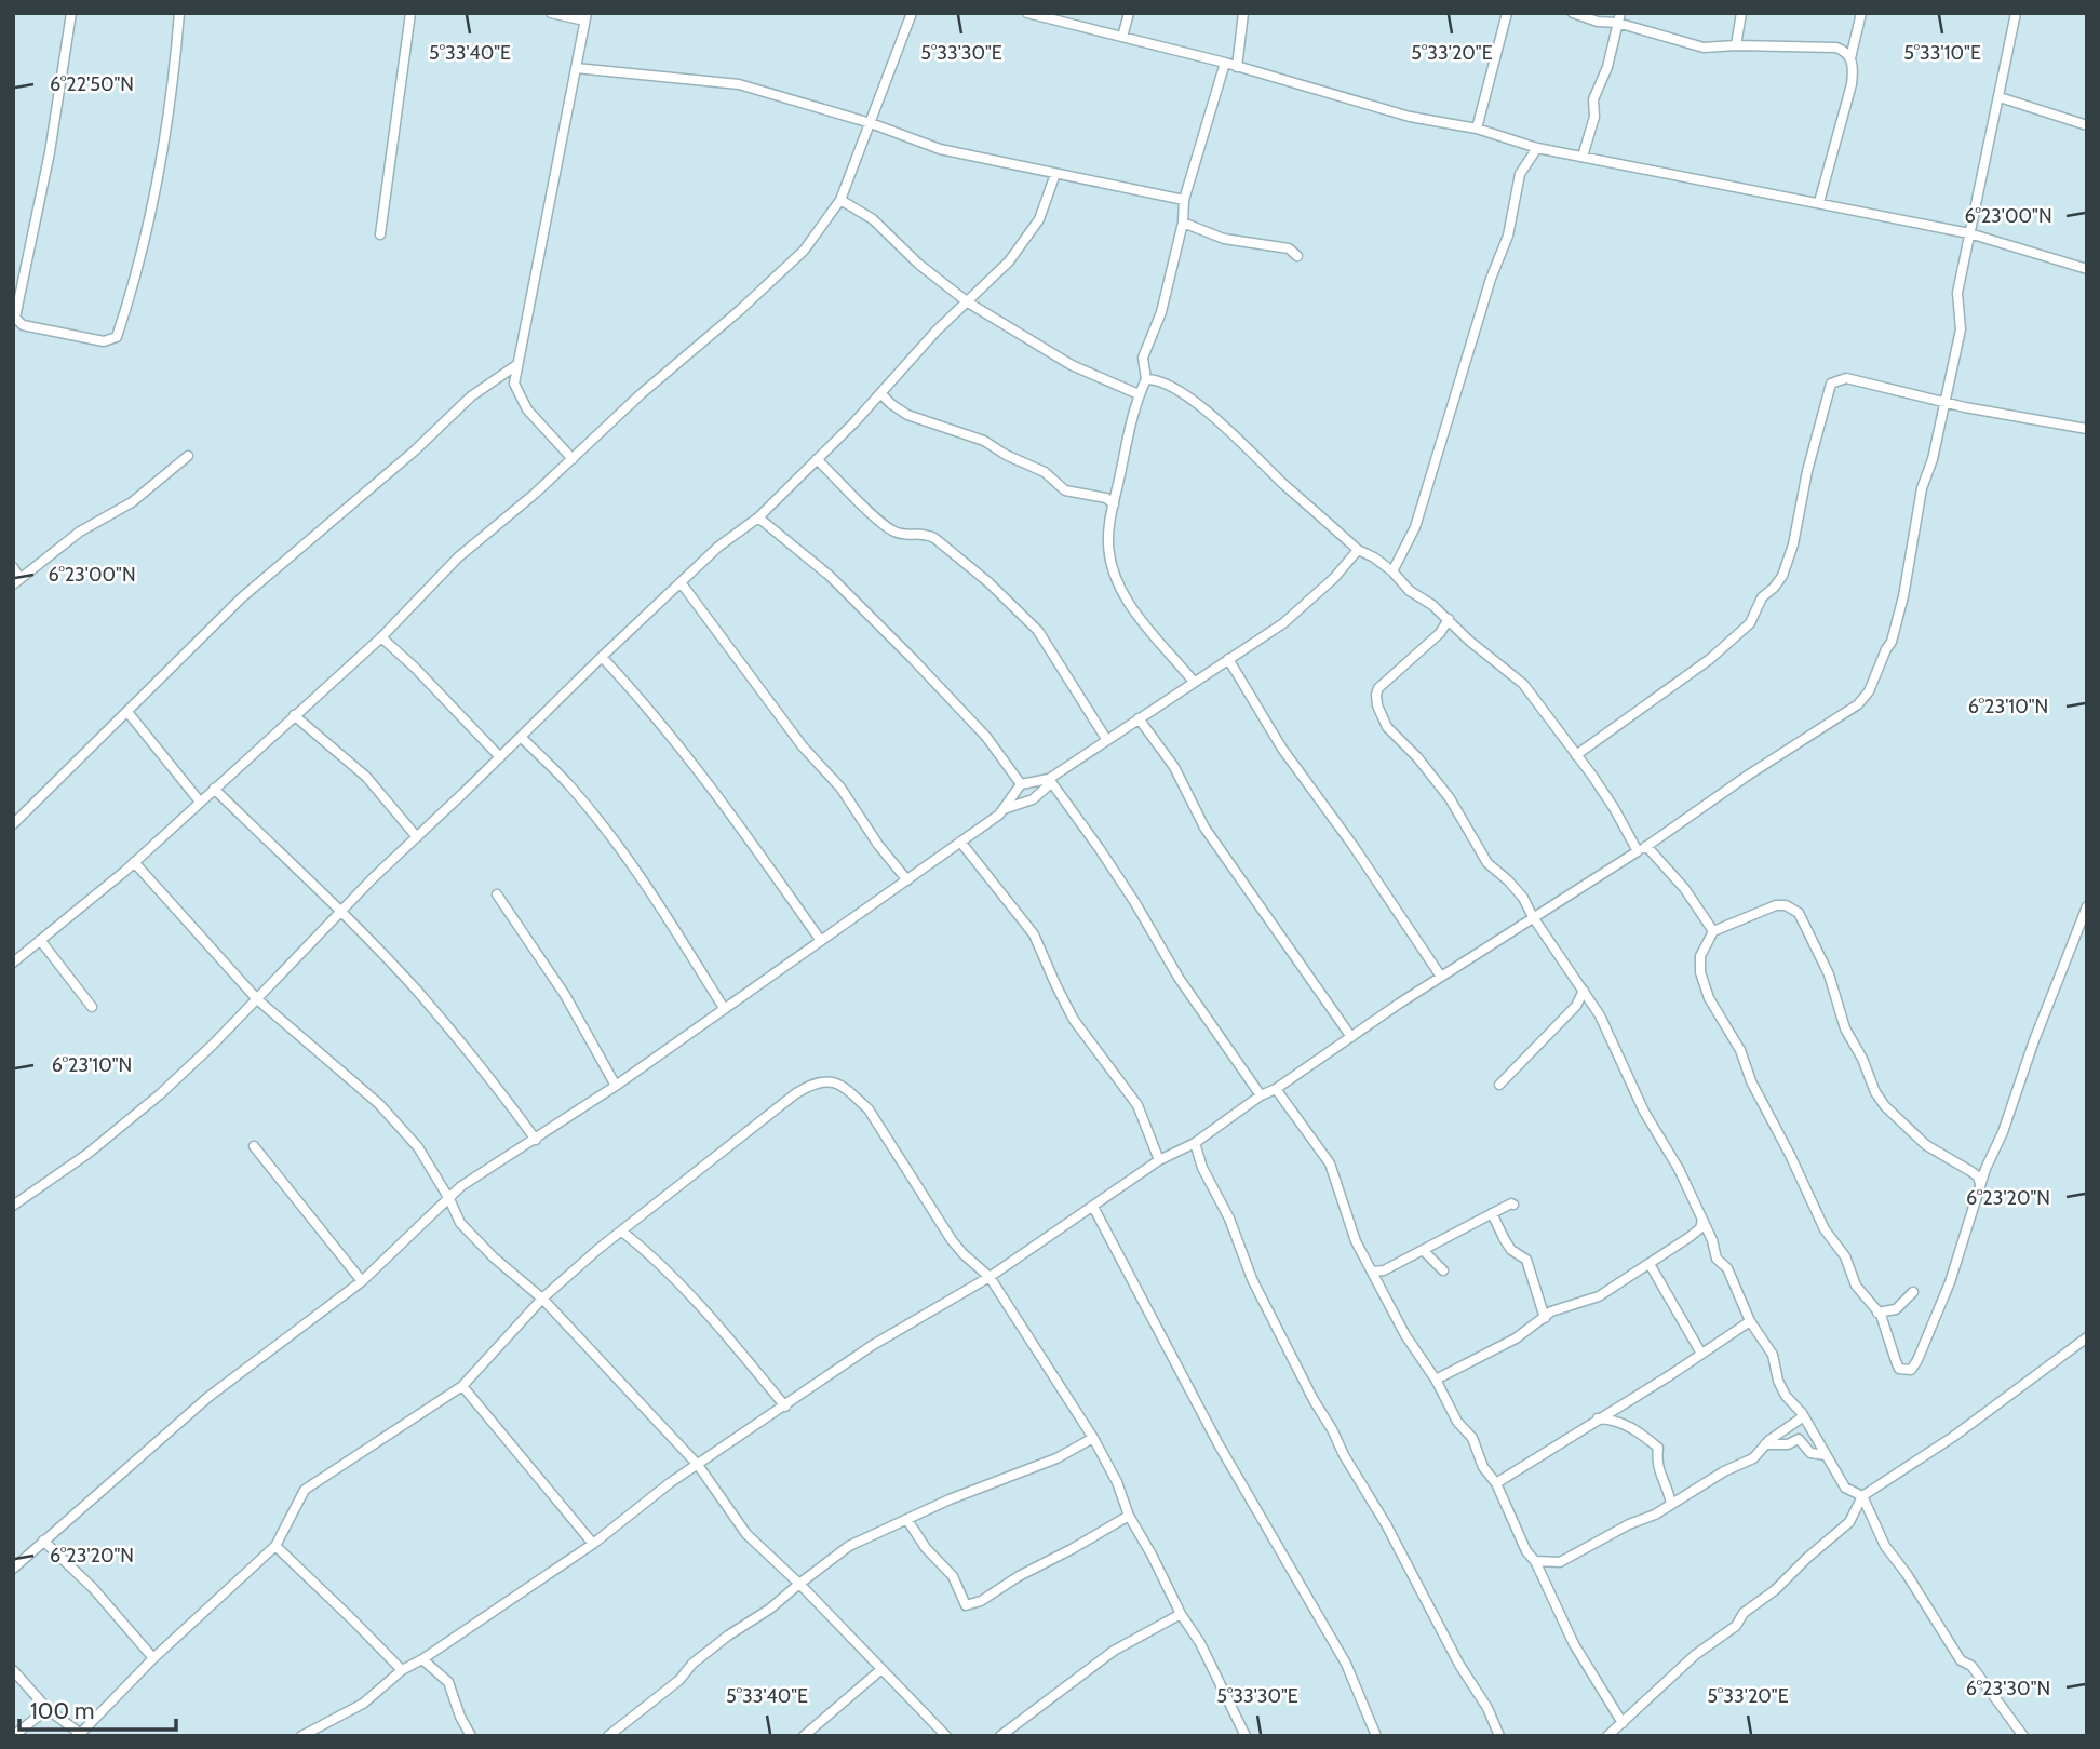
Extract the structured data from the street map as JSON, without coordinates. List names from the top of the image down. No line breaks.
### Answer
{"scale_bar":"100 m","coordinates":["5°33'40\"E","5°33'30\"E","5°33'20\"E","5°33'10\"E","6°22'50\"N","6°23'00\"N","6°23'10\"N","6°23'20\"N","6°23'30\"N"]}
